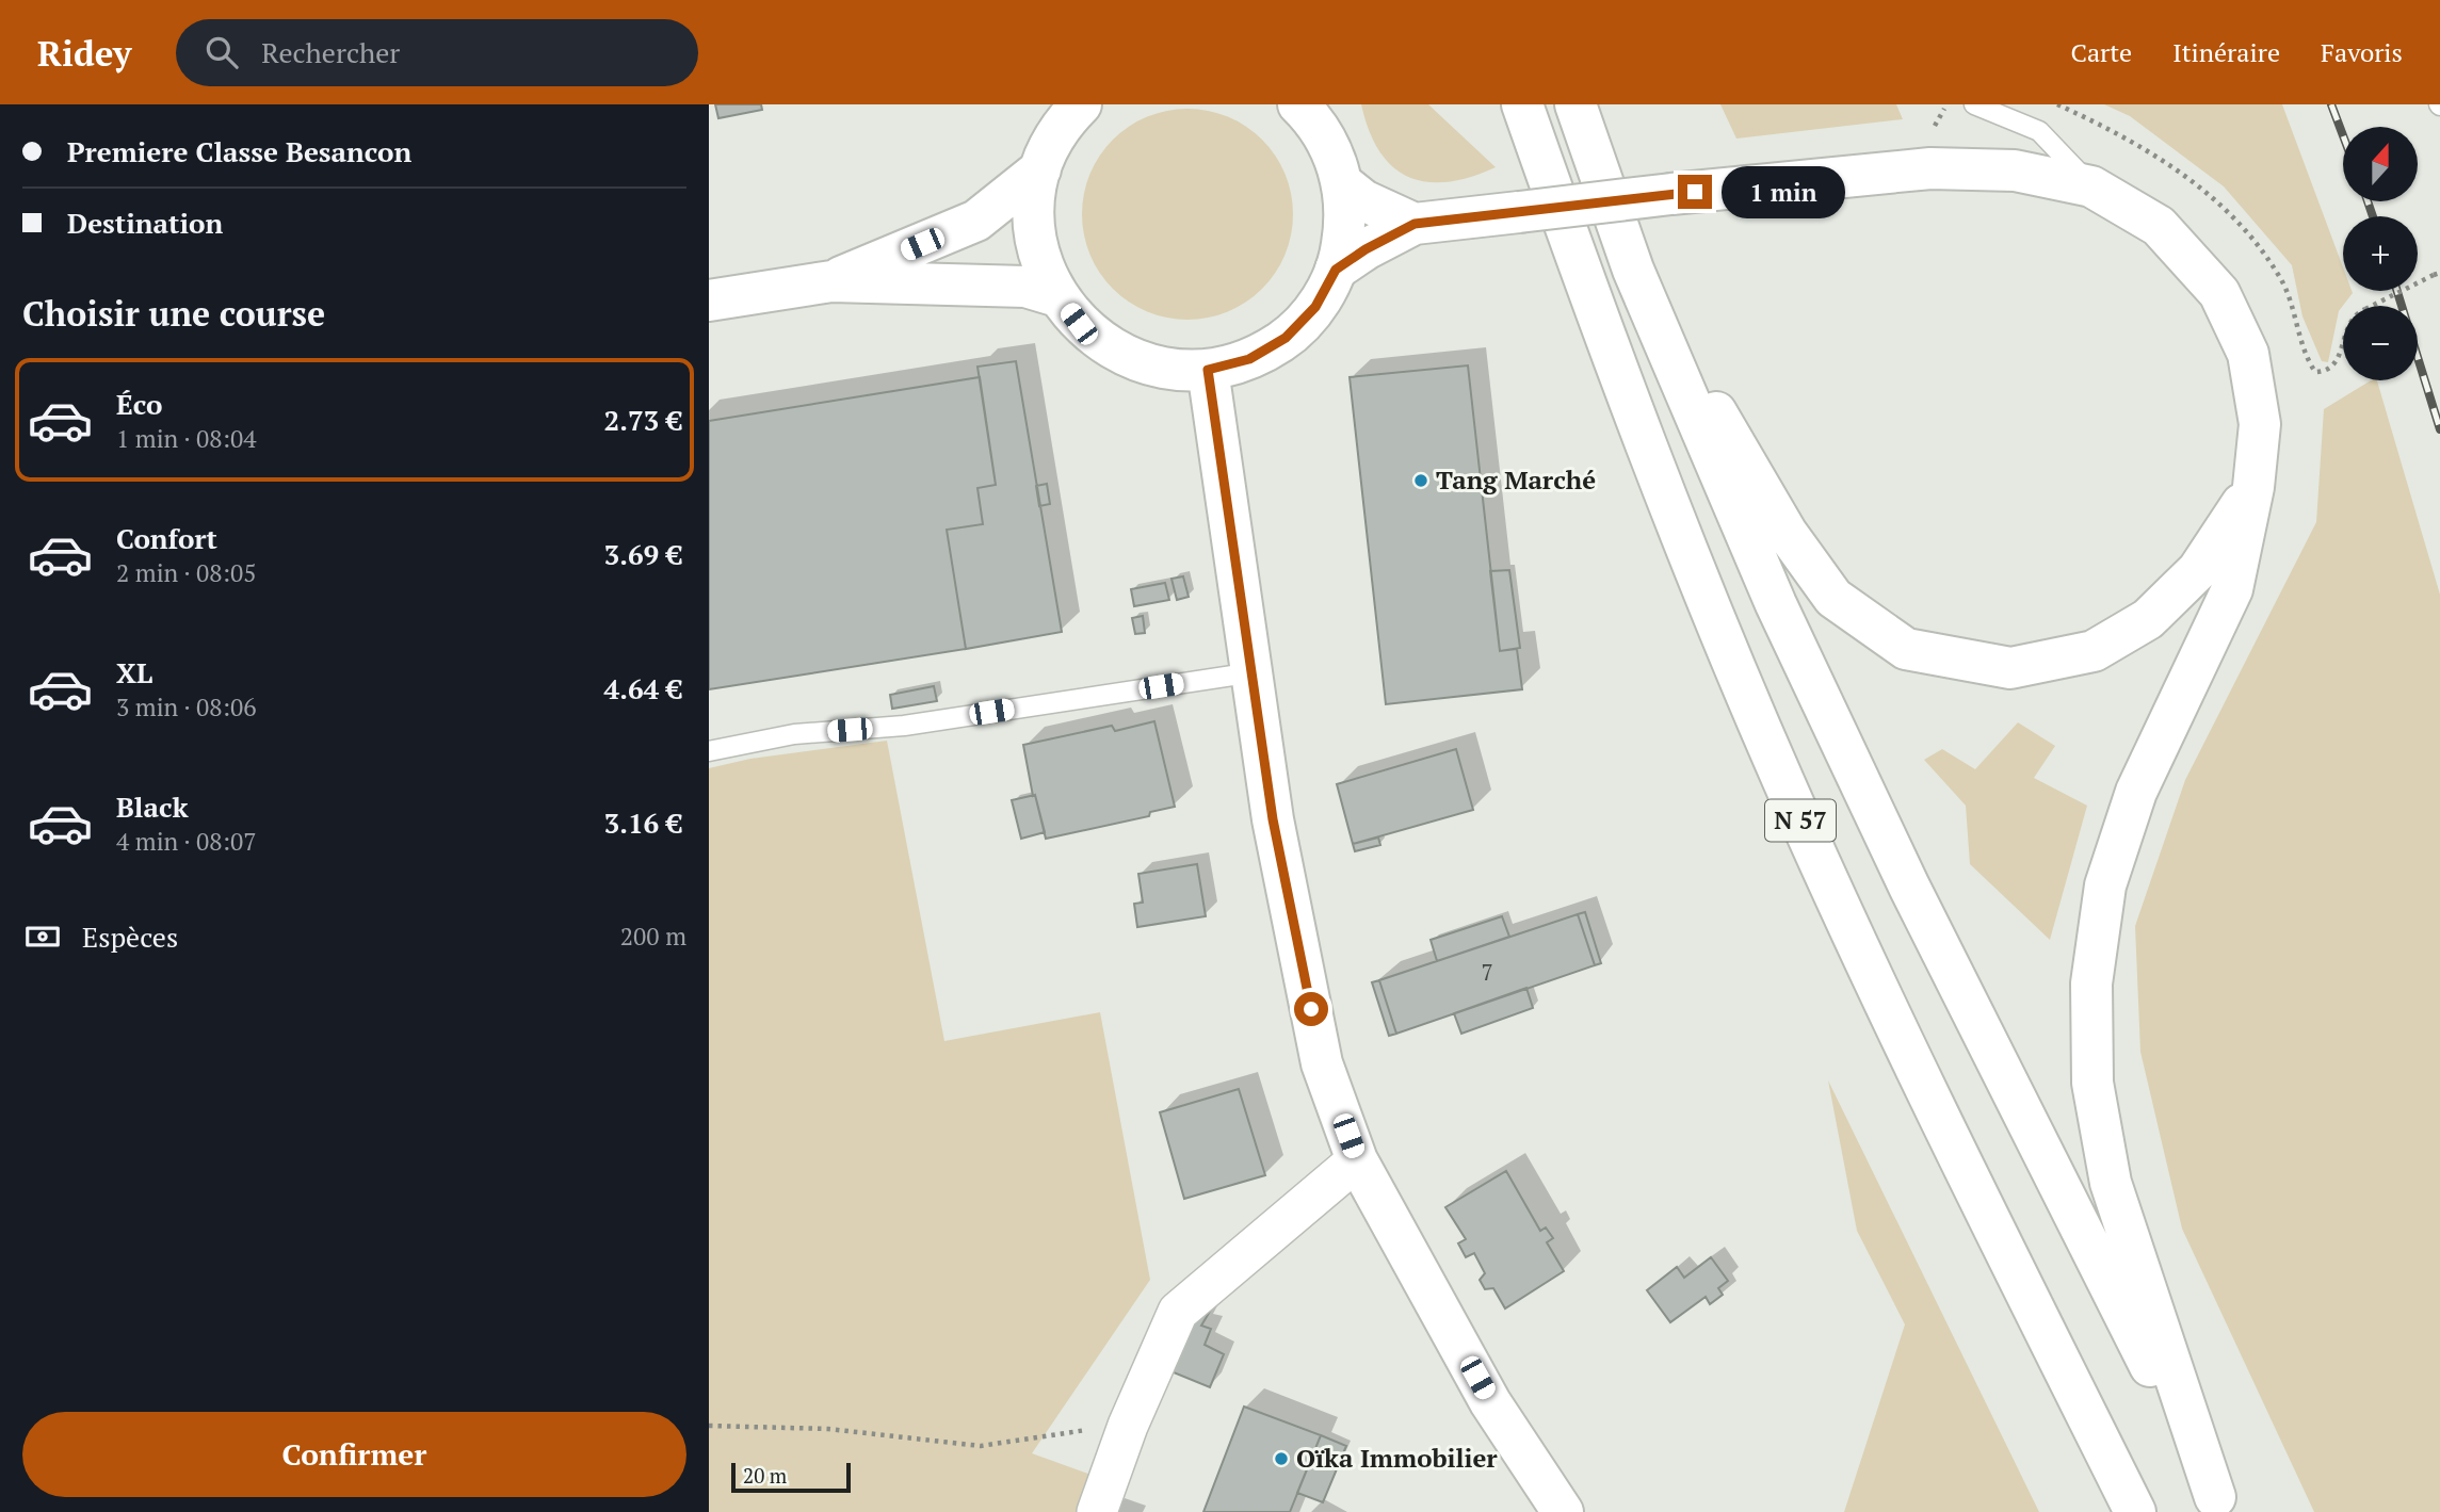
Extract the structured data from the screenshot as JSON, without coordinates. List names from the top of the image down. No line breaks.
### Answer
{"streets":{"main road":["N 57"]},"places":["Tang Marché","Oïka Immobilier"],"house_numbers":["7"],"scale_bar":"20 m","north":"top","page":{"header":"Ridey","search":"Rechercher","nav":["Carte","Itinéraire","Favoris"],"banner":["Premiere Classe Besancon","Destination"],"map_buttons":["+","−"],"bubble":"1 min","heading":"Choisir une course","list":[{"name":"Éco","note":"1 min · 08:04","value":"2.73 €"},{"name":"Confort","note":"2 min · 08:05","value":"3.69 €"},{"name":"XL","note":"3 min · 08:06","value":"4.64 €"},{"name":"Black","note":"4 min · 08:07","value":"3.16 €"}],"pay":["Espèces","200 m"],"buttons":"Confirmer","scale":"20 m"}}
